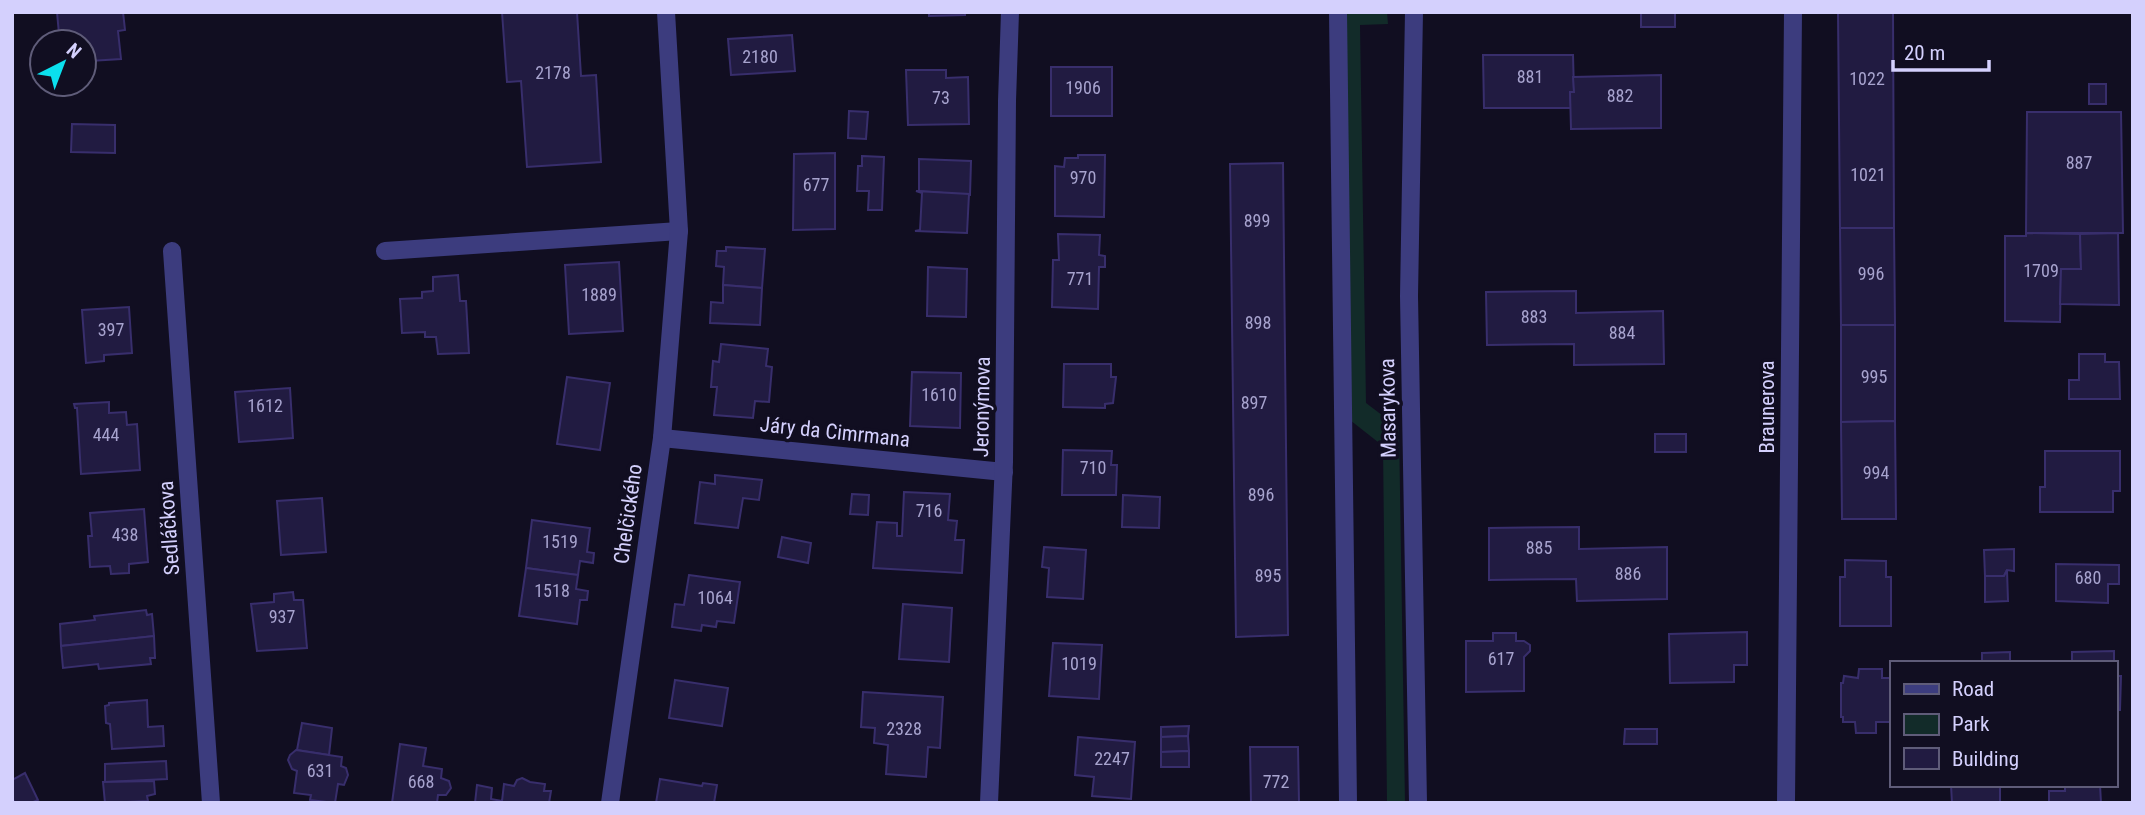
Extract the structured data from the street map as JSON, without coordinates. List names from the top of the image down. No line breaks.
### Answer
{"streets":{"street":["Jeronýmova","Braunerova","Masarykova","Járy da Cimrmana","Chelčického","Sedláčkova"]},"crossings":[["Jeronýmova","Járy da Cimrmana"],["Járy da Cimrmana","Chelčického"]],"house_numbers":["2180","2178","881","1022","1906","882","73","887","1021","970","677","899","1709","996","771","1889","883","898","397","884","995","1610","897","1612","444","710","994","896","716","438","1519","885","886","895","680","1518","1064","937","617","1019","2328","2247","631","668","772"],"legend":["Road","Park","Building"],"scale_bar":"20 m","north":"top right"}
